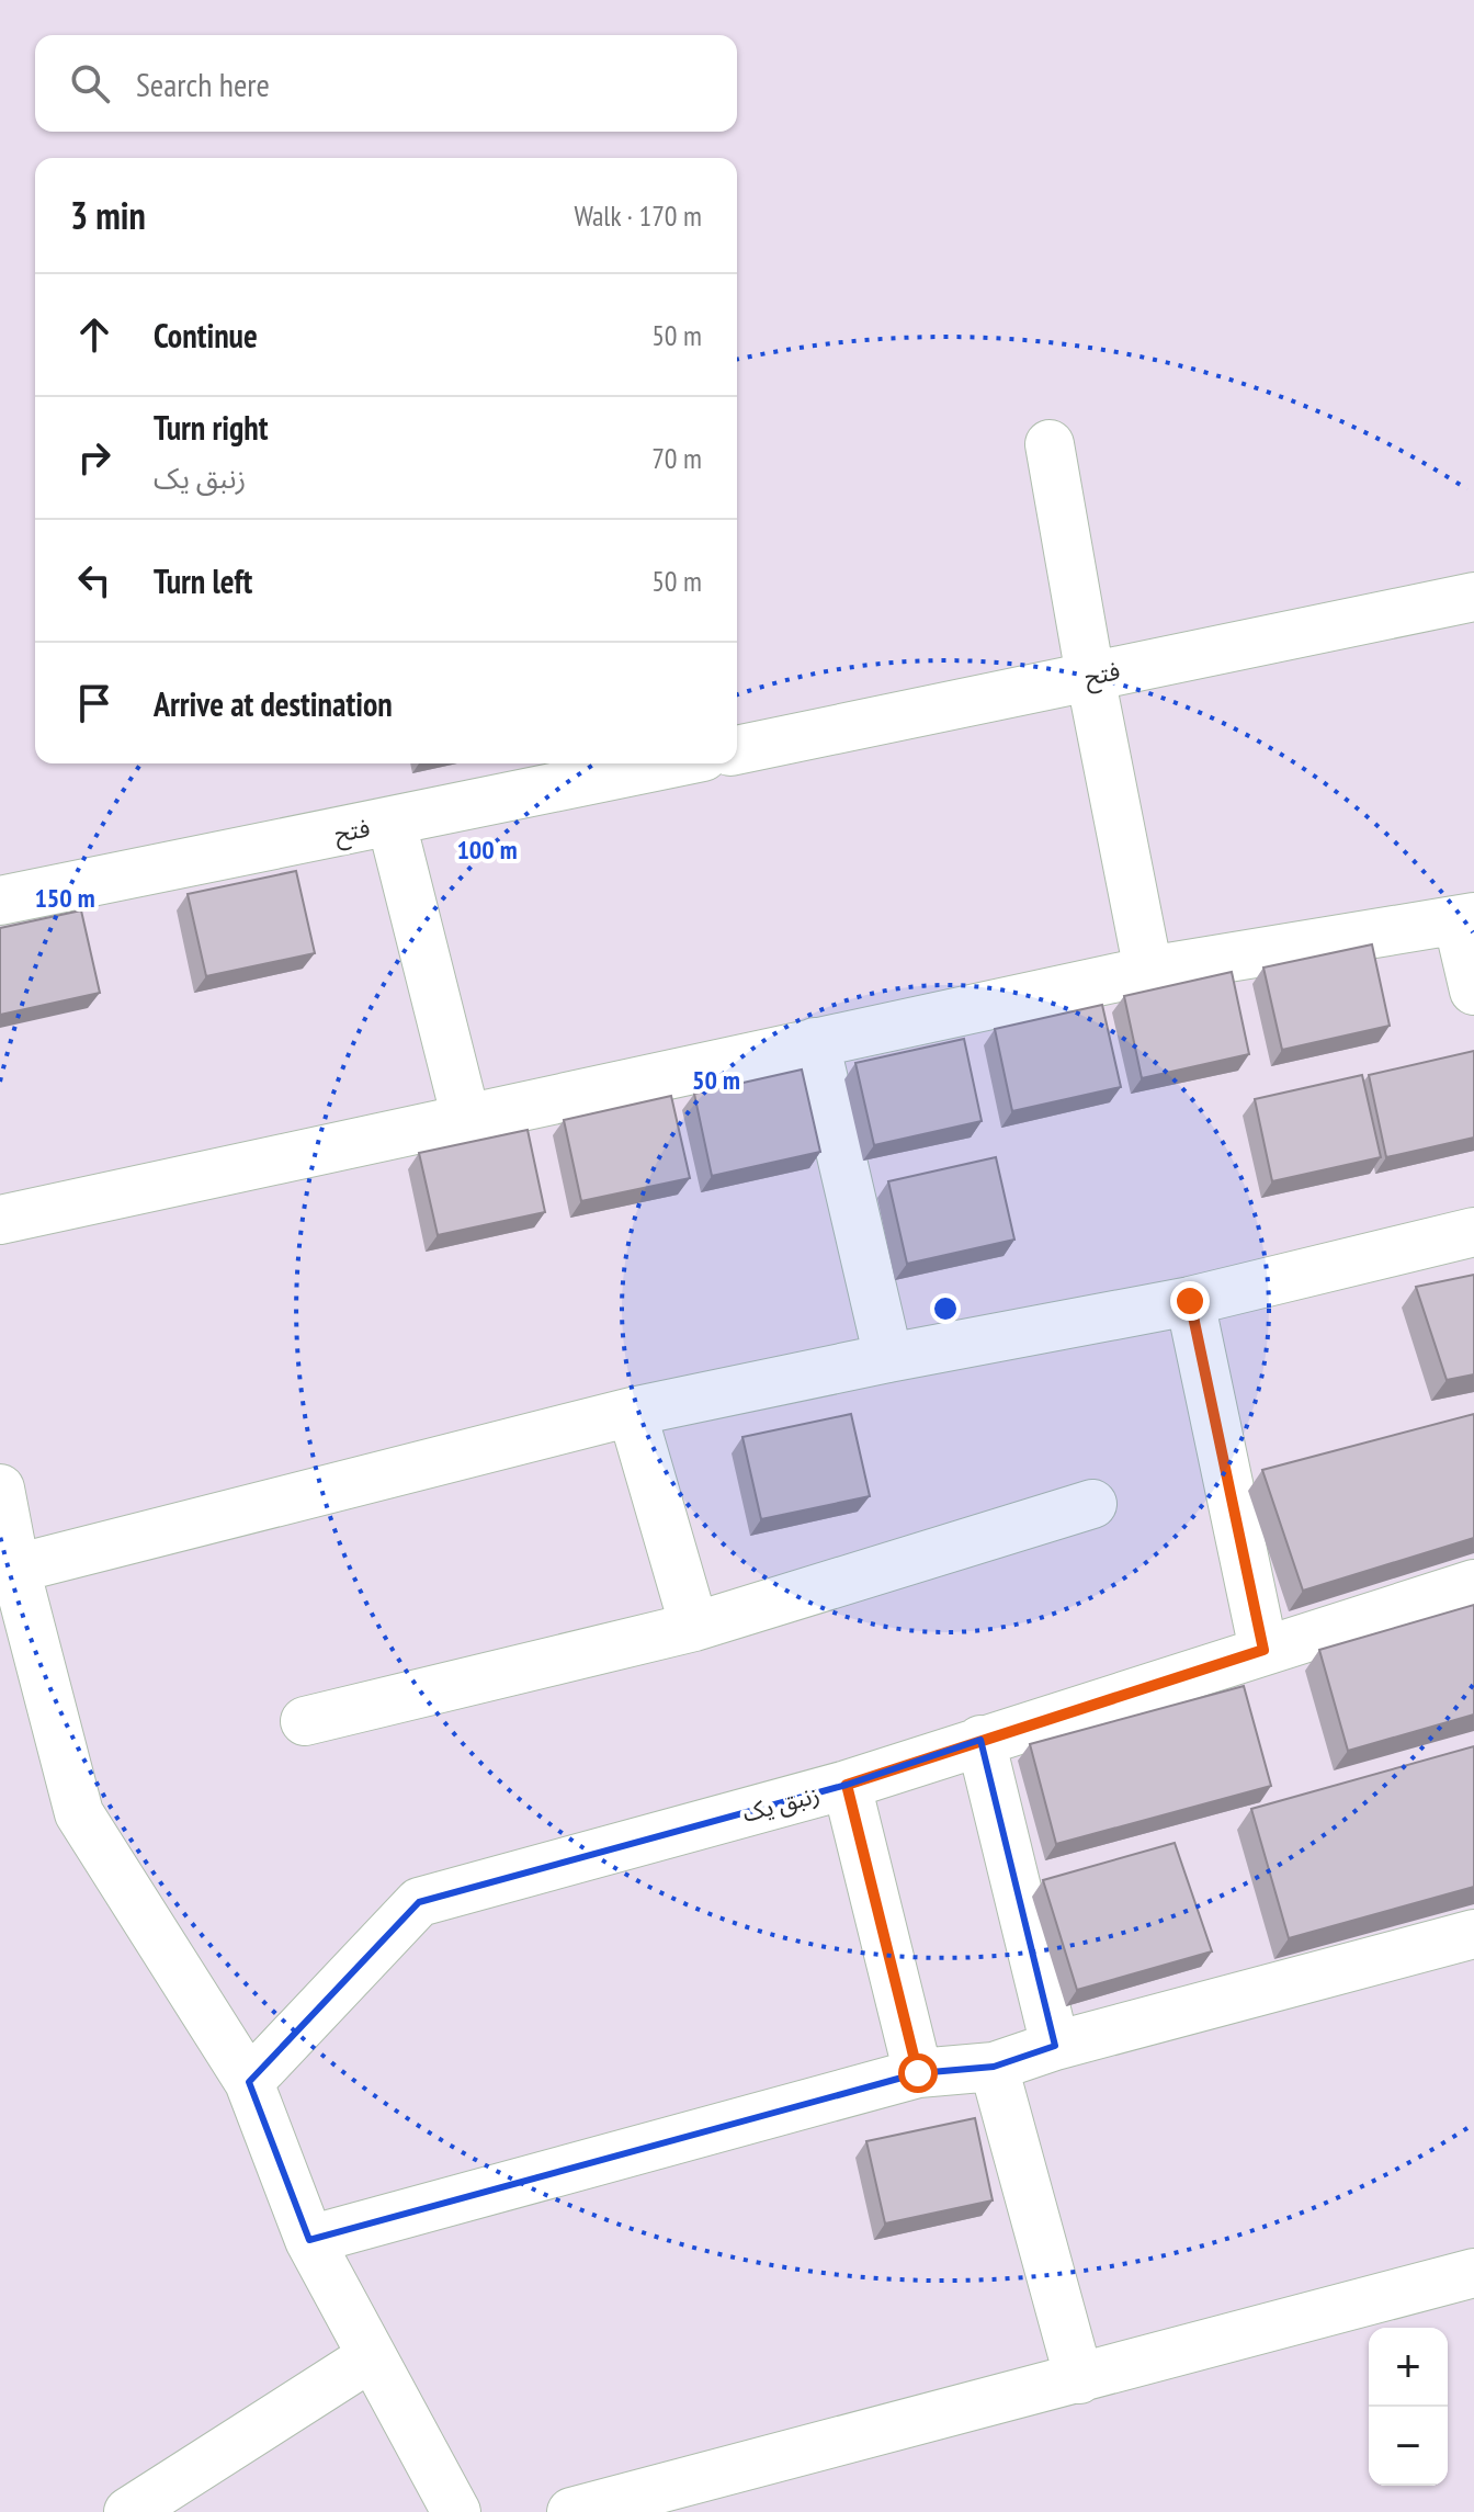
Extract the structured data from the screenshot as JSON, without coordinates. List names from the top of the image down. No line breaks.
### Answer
{"streets":{"street":["فتح","زنبق یک"]},"page":{"search":"Search here","heading":["3 min","Walk · 170 m"],"list":[["Continue","50 m"],["Turn right","زنبق یک","70 m"],["Turn left","50 m"],"Arrive at destination"],"map_buttons":["+","−"]},"rings":["100 m","150 m","50 m"]}
